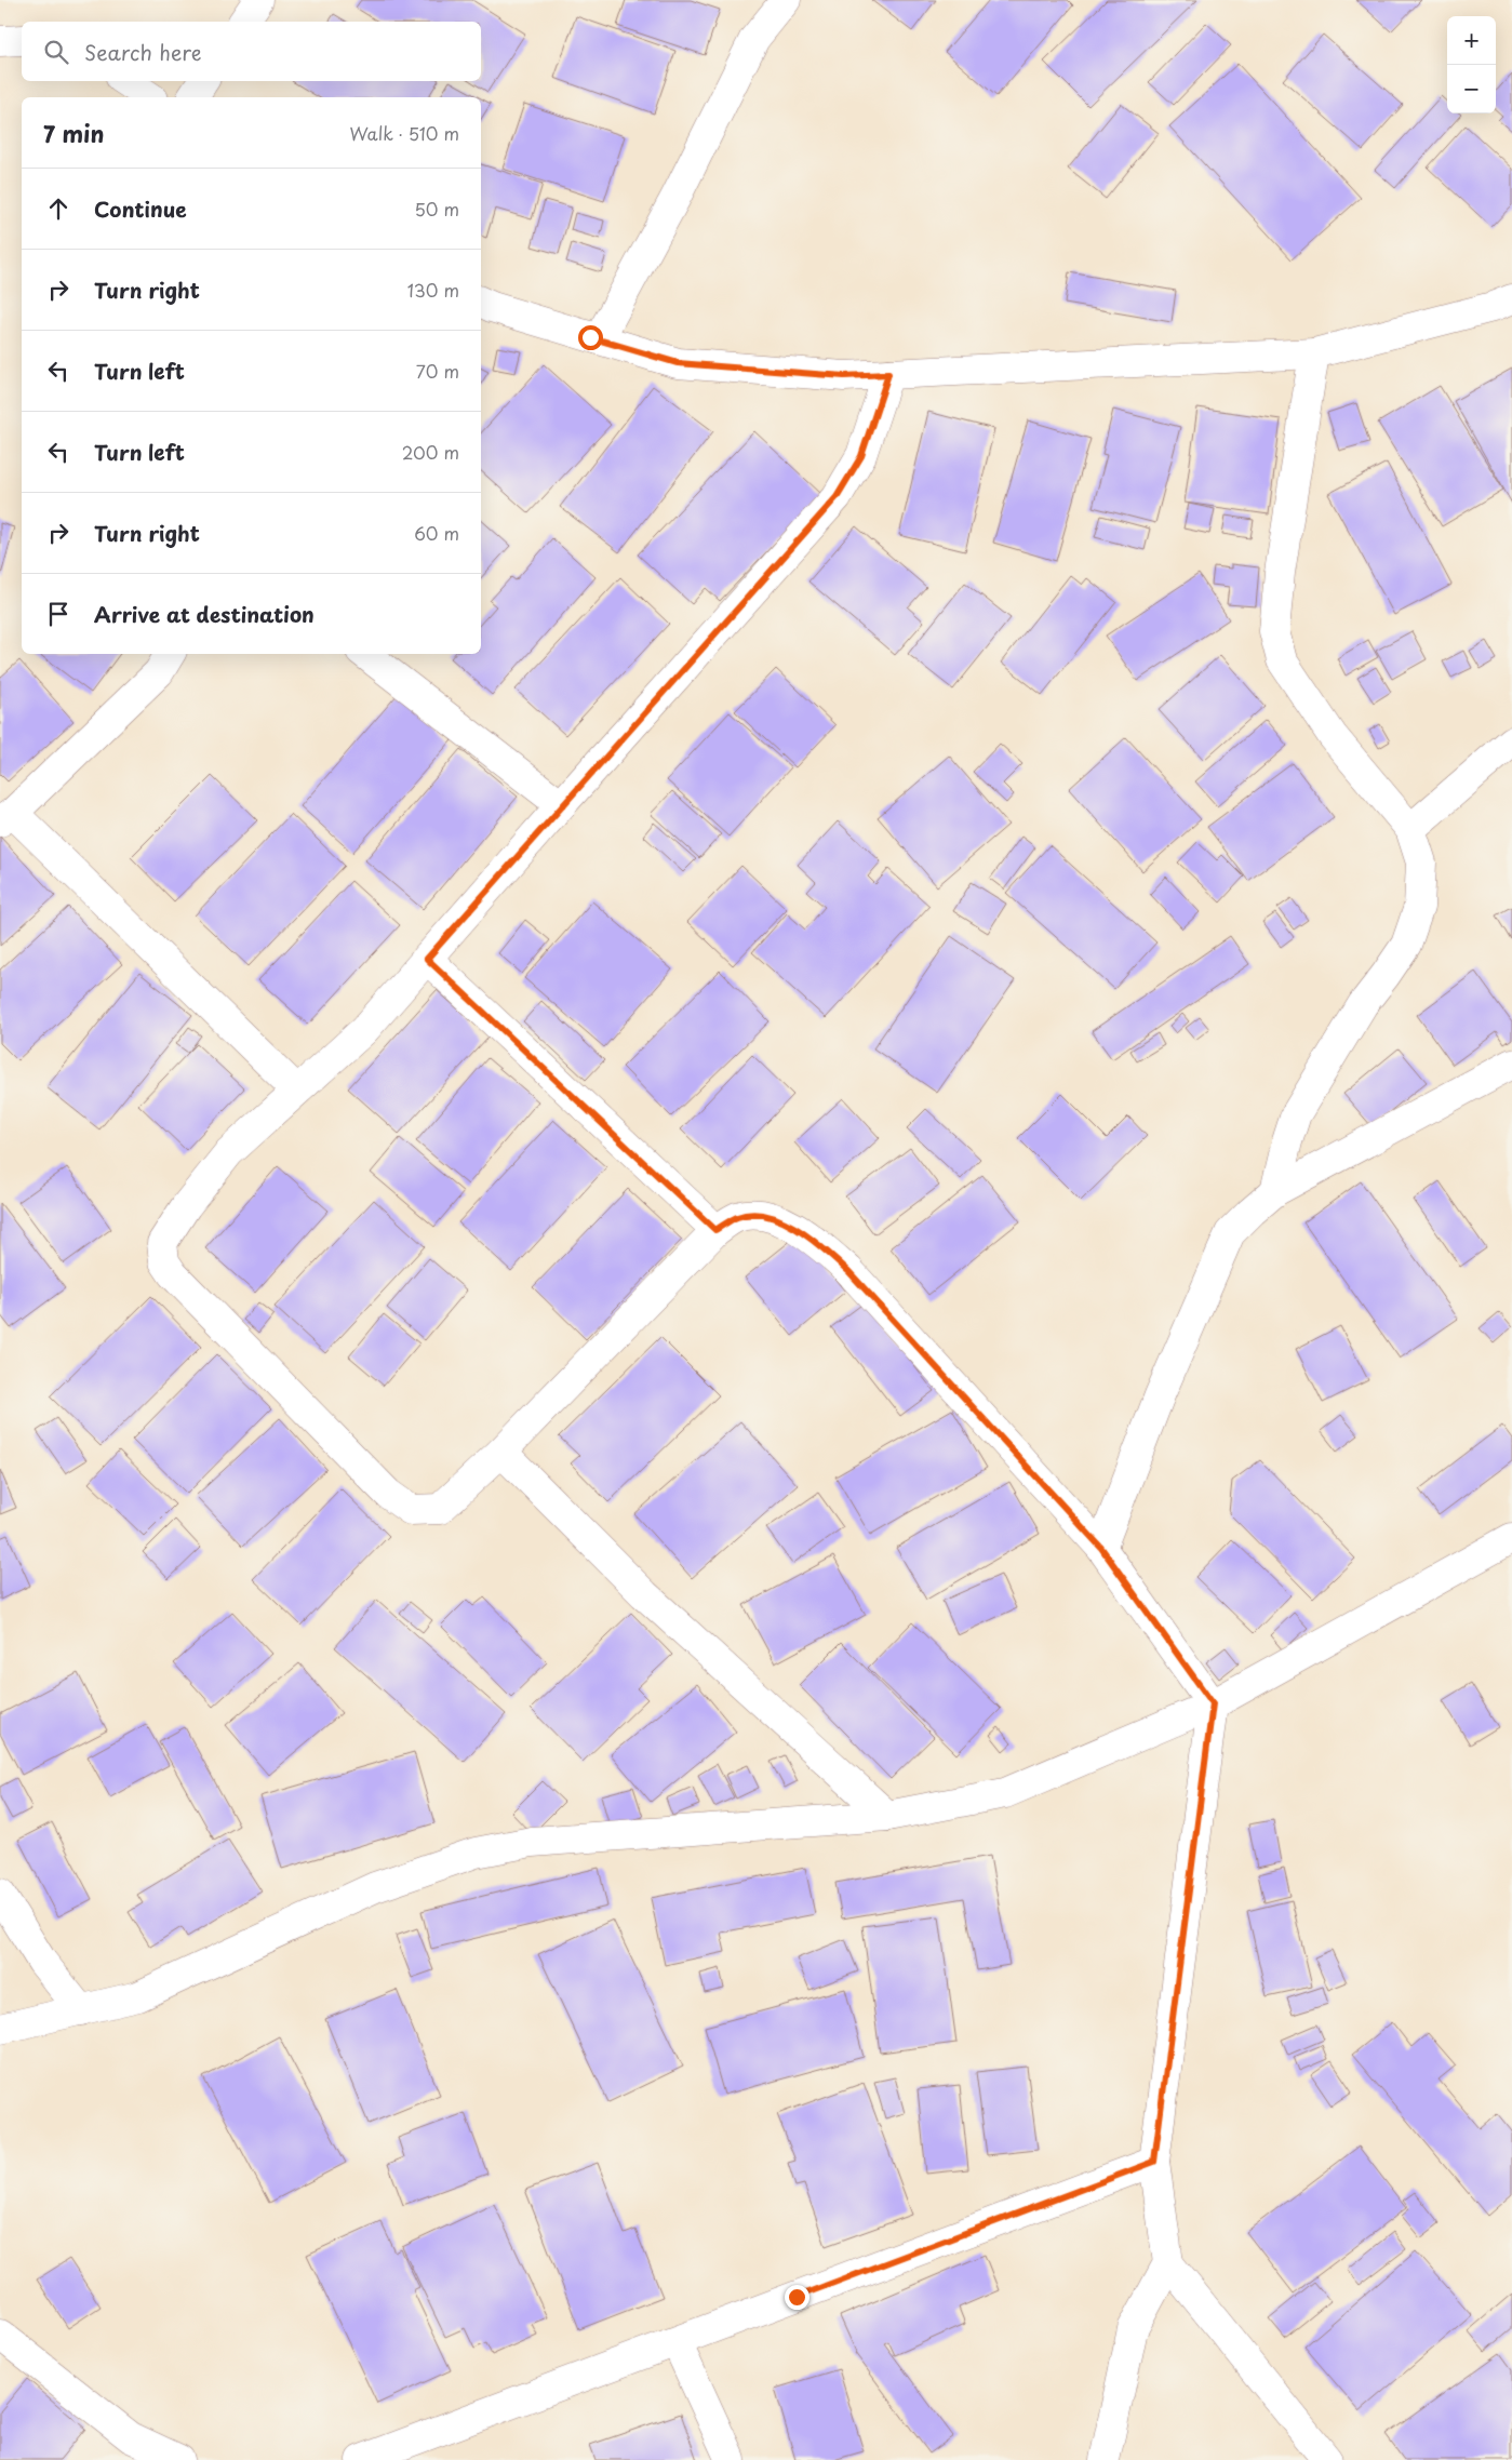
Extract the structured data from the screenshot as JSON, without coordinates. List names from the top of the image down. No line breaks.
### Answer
{"page":{"map_buttons":["+","−"],"search":"Search here","heading":["7 min","Walk · 510 m"],"list":[["Continue","50 m"],["Turn right","130 m"],["Turn left","70 m"],["Turn left","200 m"],["Turn right","60 m"],"Arrive at destination"]}}
